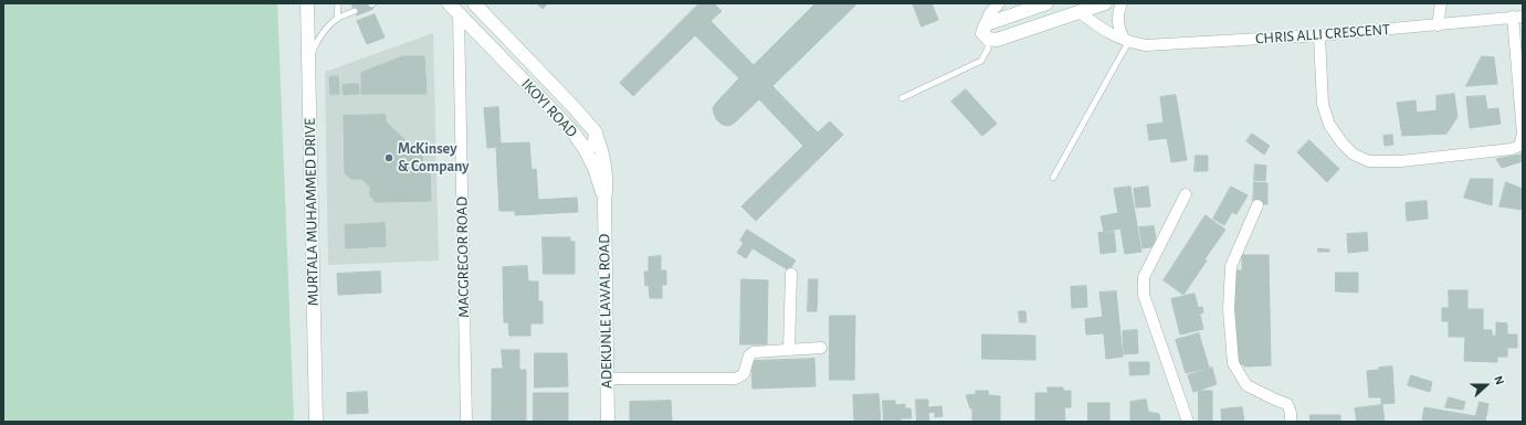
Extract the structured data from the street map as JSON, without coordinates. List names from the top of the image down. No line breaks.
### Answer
{"streets":{"main road":["IKOYI ROAD","MURTALA MUHAMMED DRIVE","ADEKUNLE LAWAL ROAD"],"street":["CHRIS ALLI CRESCENT","MACGREGOR ROAD"]},"crossings":[["IKOYI ROAD","MACGREGOR ROAD"]],"places":["McKinsey & Company"],"north":"right"}
